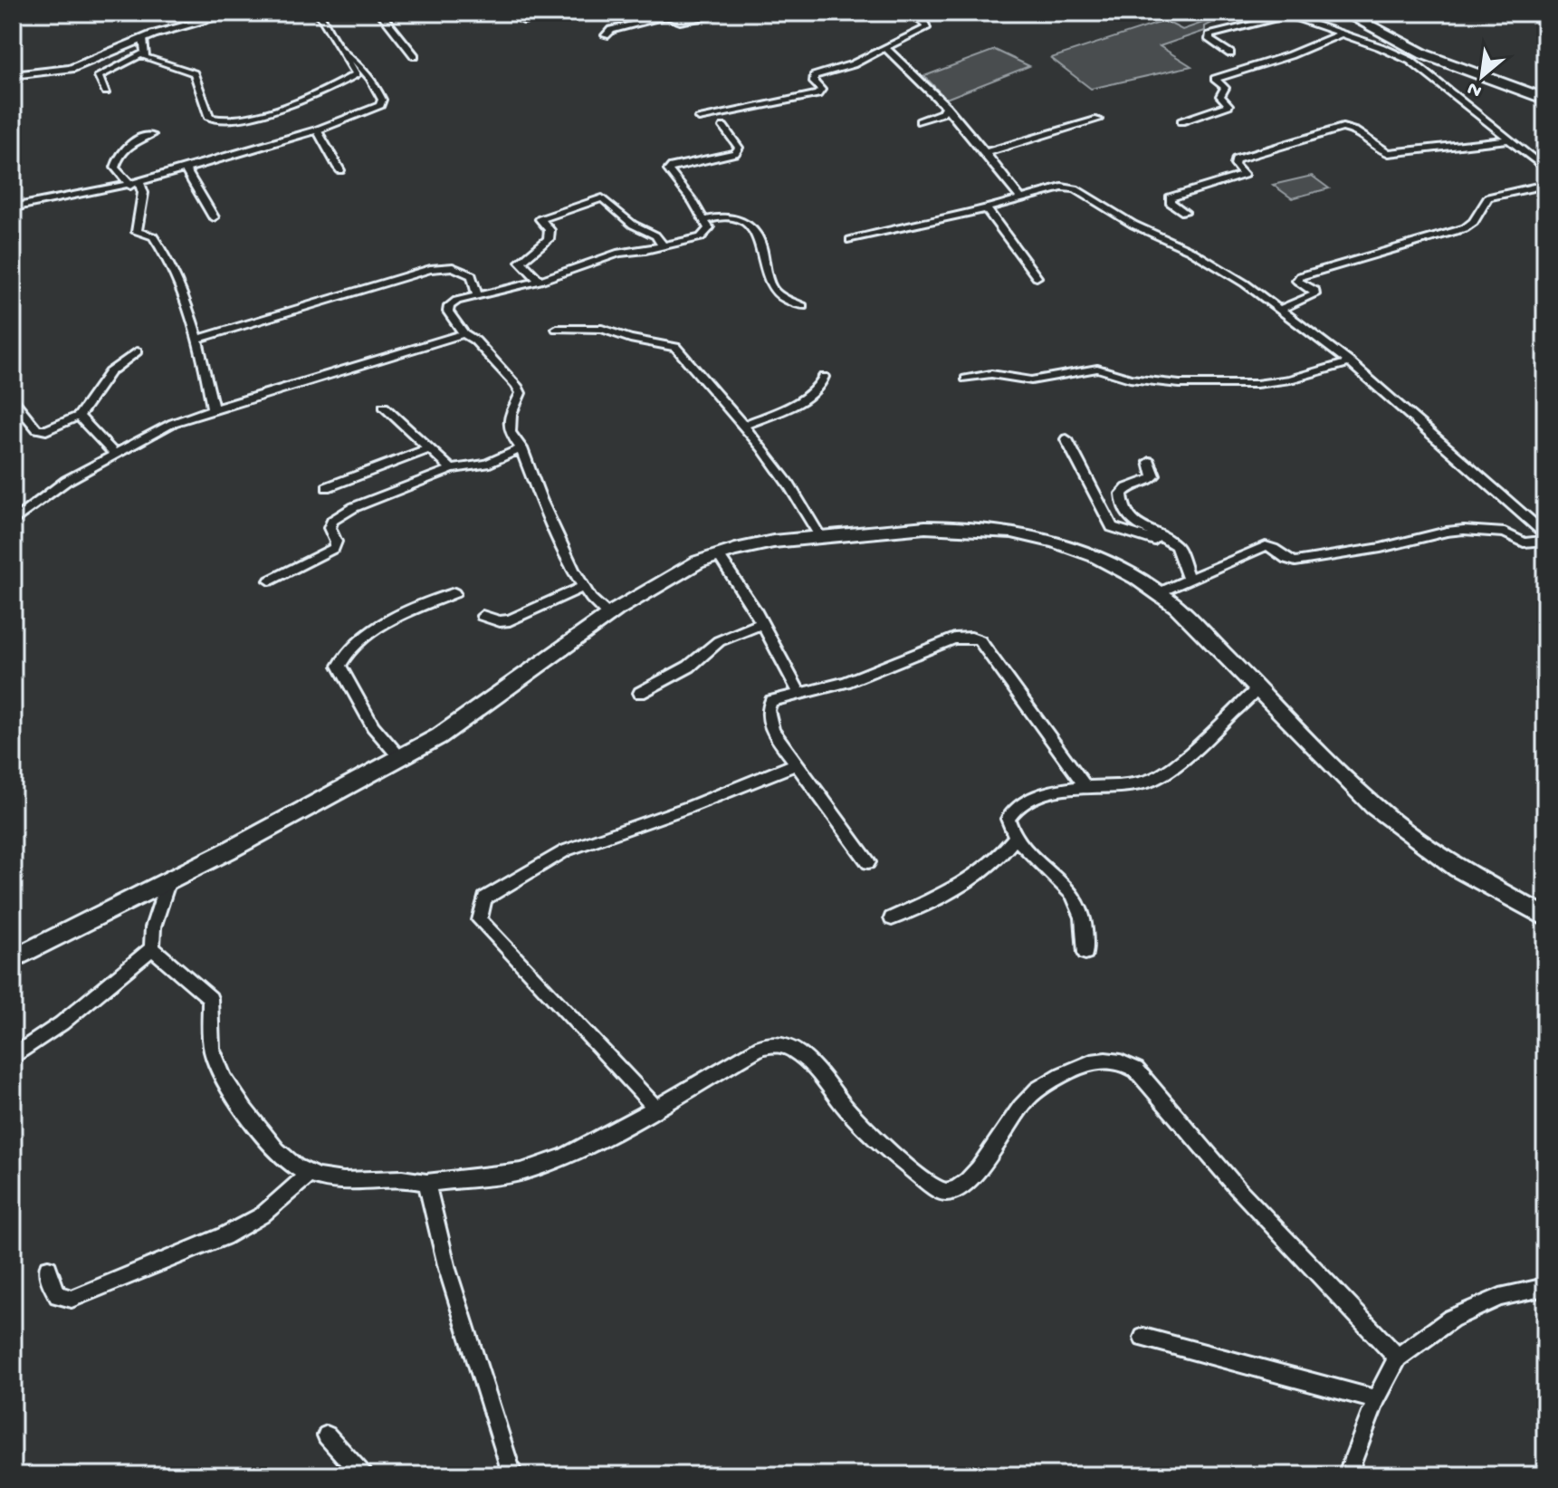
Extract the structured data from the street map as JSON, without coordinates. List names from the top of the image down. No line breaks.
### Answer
{"north":"bottom left"}
